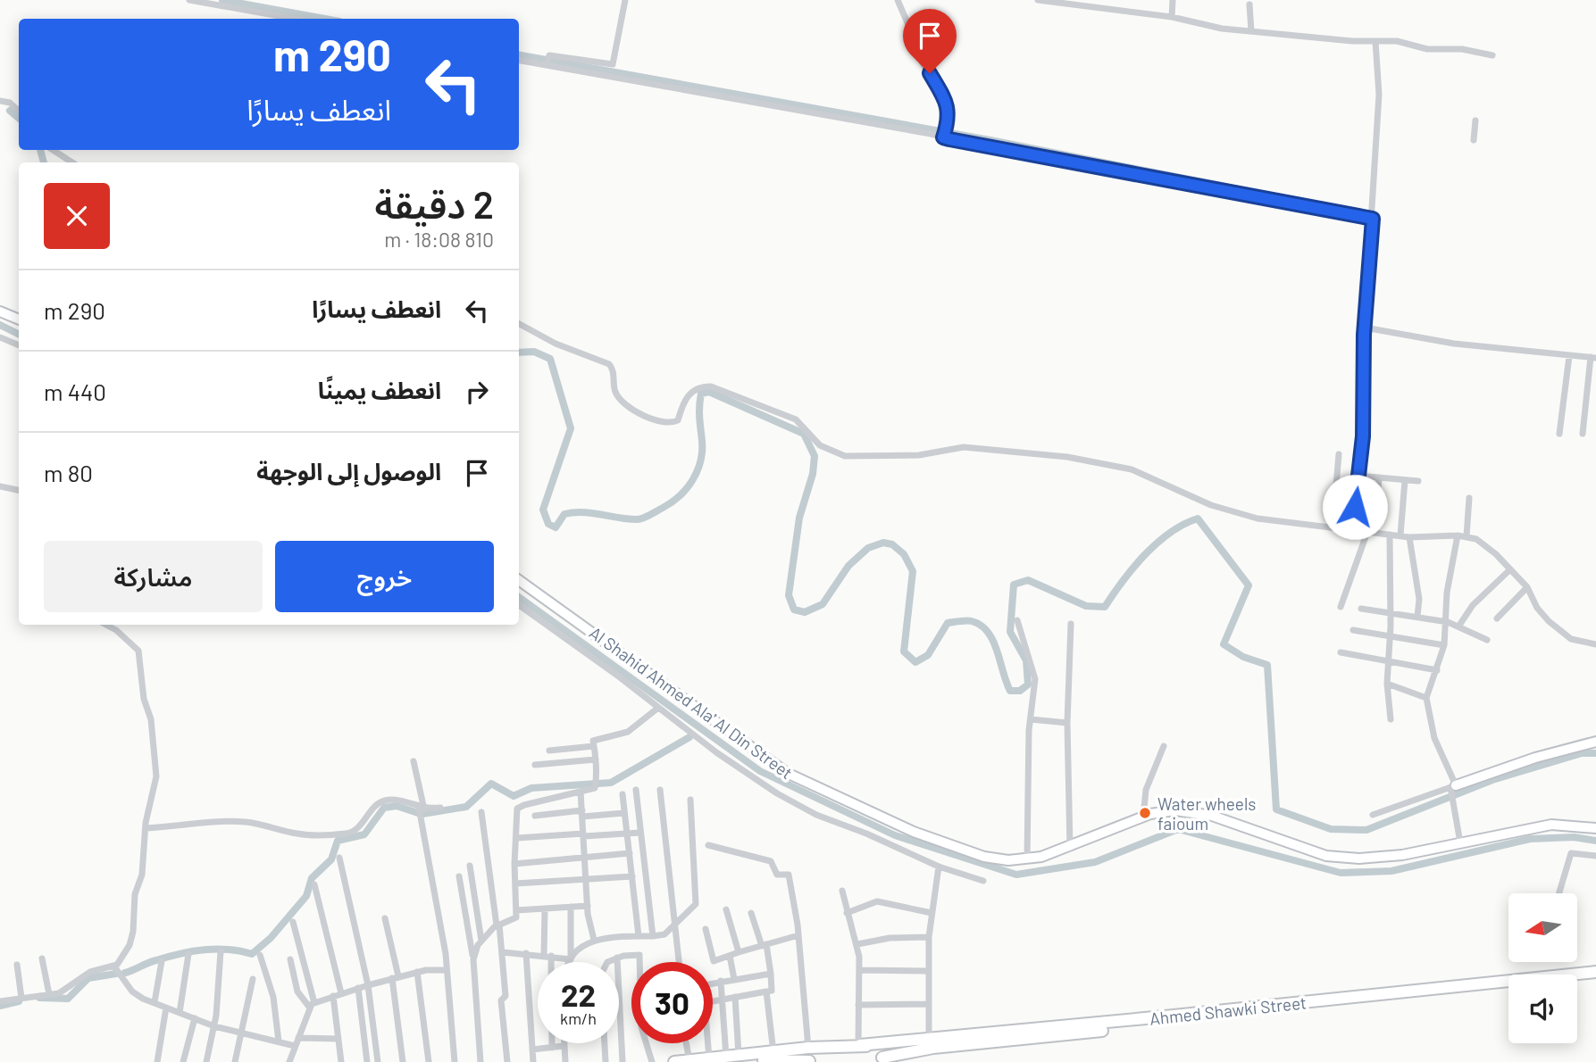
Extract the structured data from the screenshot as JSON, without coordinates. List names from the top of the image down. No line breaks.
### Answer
{"streets":{"main road":["Al Shahid Ahmed Ala' Al Din Street","Ahmed Shawki Street"]},"places":["Water wheels faioum"],"north":"left","page":{"turn":["290 m","انعطف يسارًا"],"heading":["2 دقيقة","810 m · 18:08"],"list":[{"name":"انعطف يسارًا","value":"290 m"},{"name":"انعطف يمينًا","value":"440 m"},{"name":"الوصول إلى الوجهة","value":"80 m"}],"buttons":["خروج","مشاركة"],"speed":"22 km/h","limit":"30"}}
